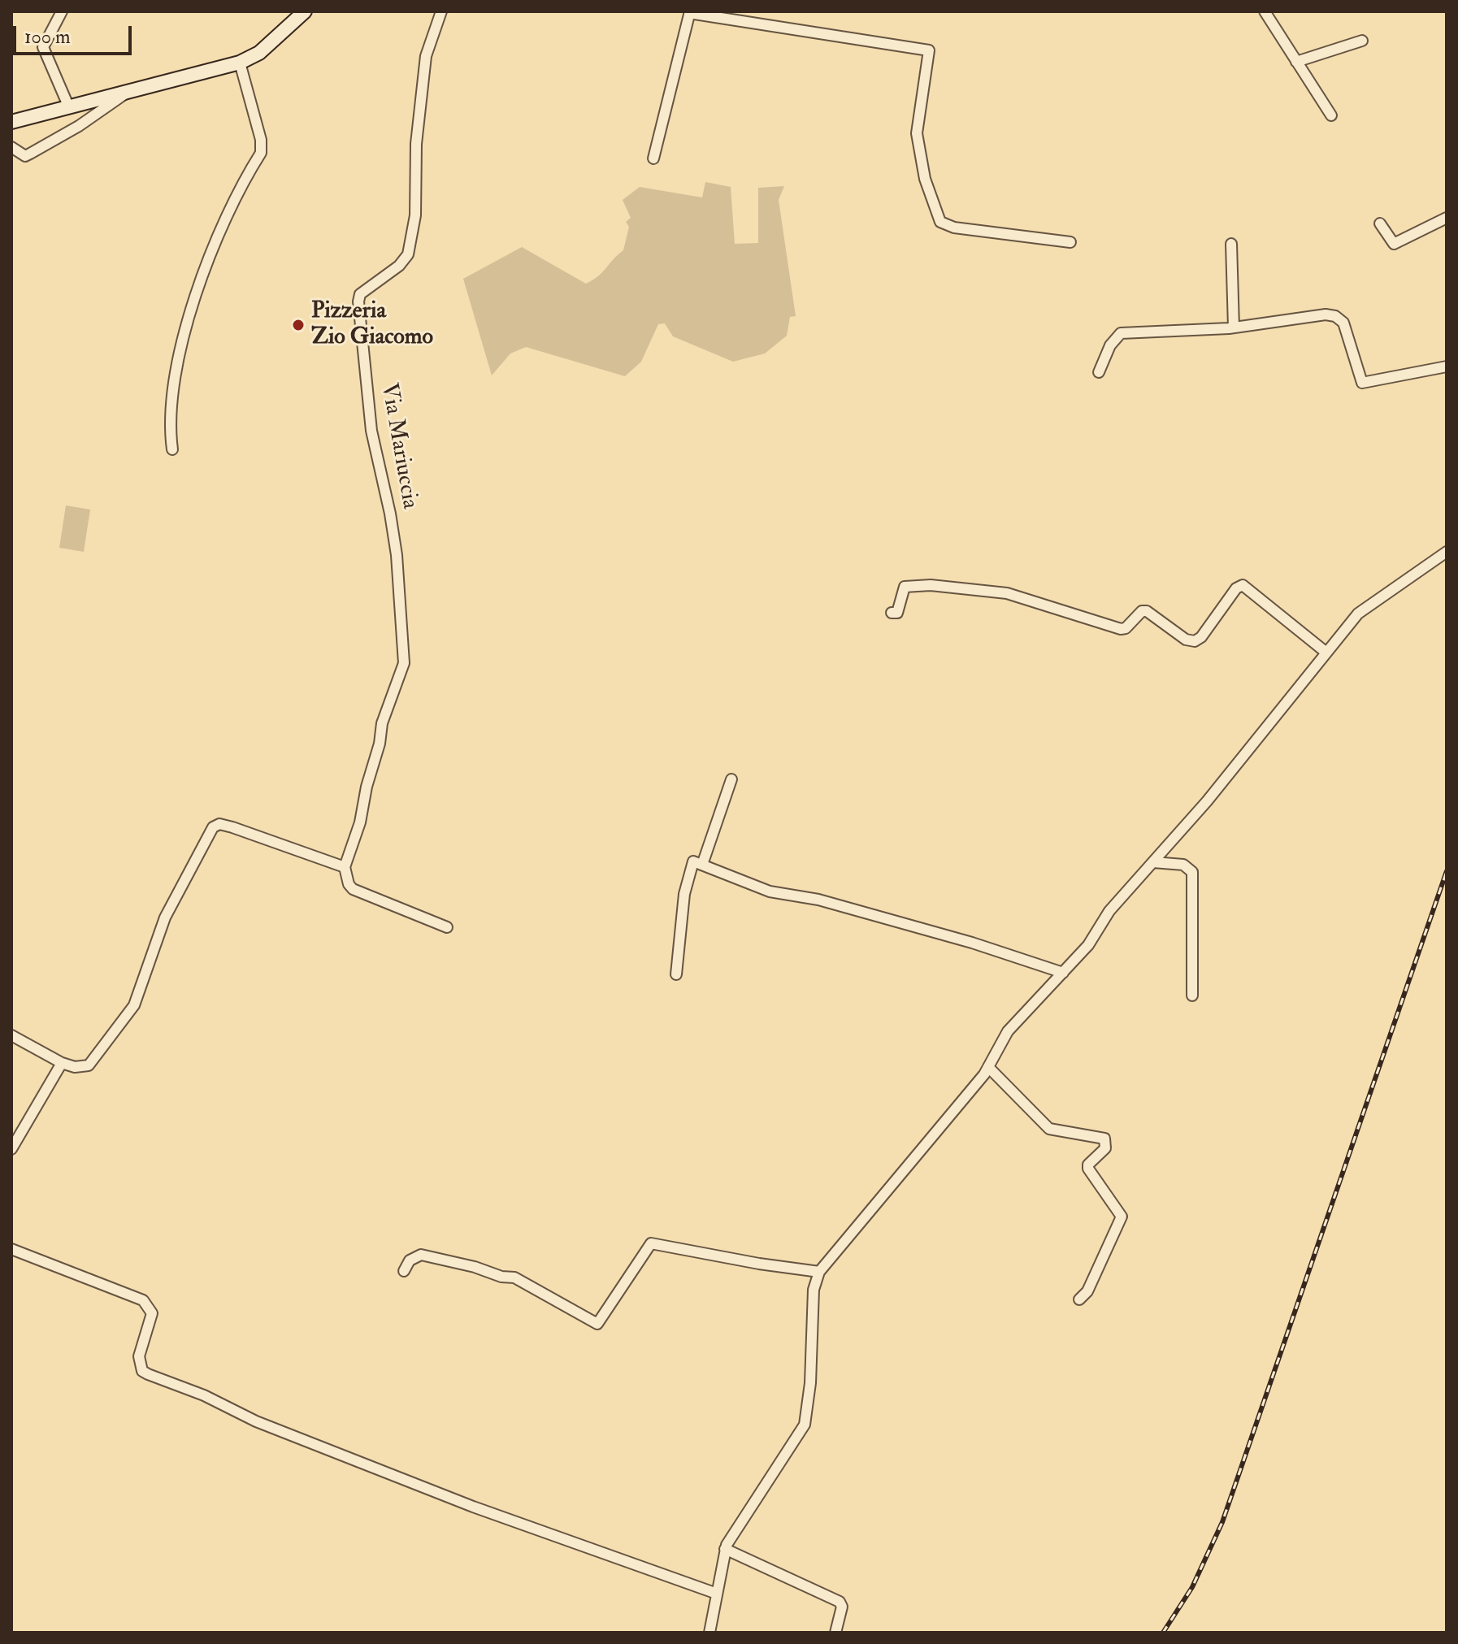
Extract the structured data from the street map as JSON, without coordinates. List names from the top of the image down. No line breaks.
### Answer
{"streets":{"street":["Via Mariuccia"]},"places":["Pizzeria Zio Giacomo"],"scale_bar":"100 m"}
